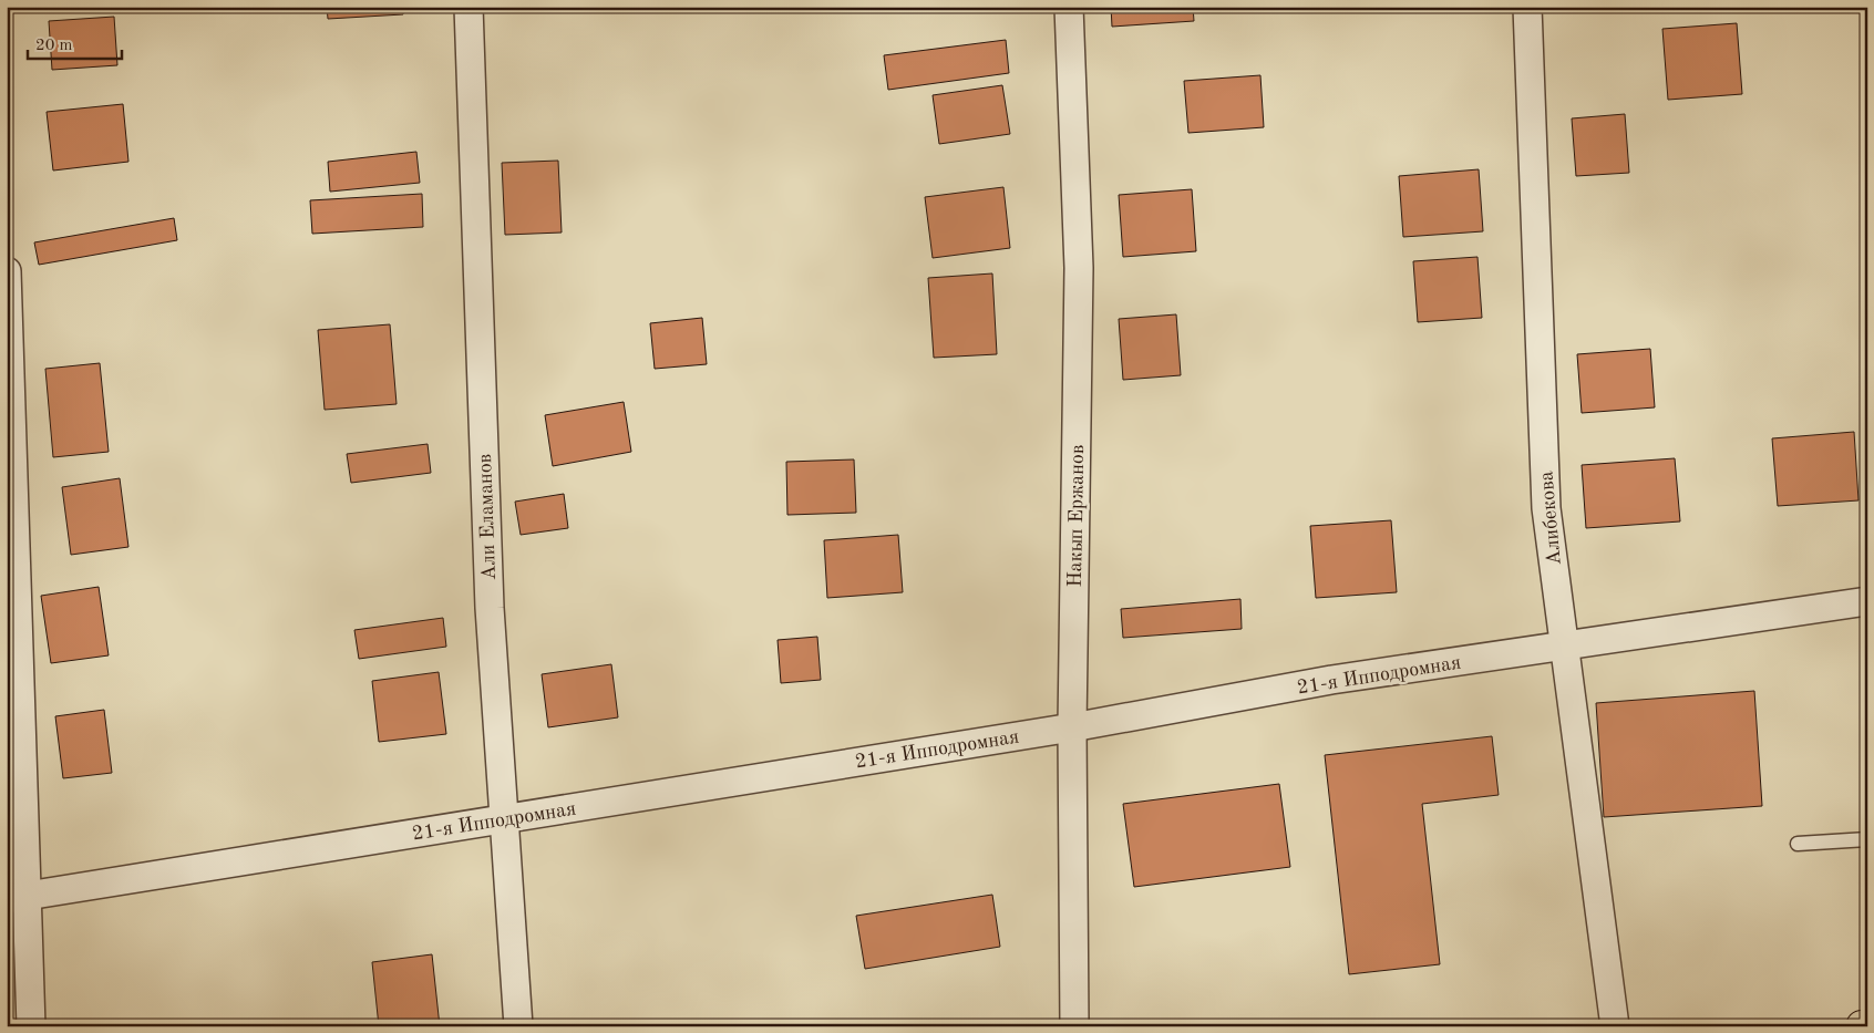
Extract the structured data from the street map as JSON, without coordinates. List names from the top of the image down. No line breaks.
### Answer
{"streets":{"street":["Накып Ержанов","Али Еламанов","Алибекова","21-я Ипподромная"]},"crossings":[["Накып Ержанов","21-я Ипподромная"],["Али Еламанов","21-я Ипподромная"],["Алибекова","21-я Ипподромная"]],"scale_bar":"20 m"}
